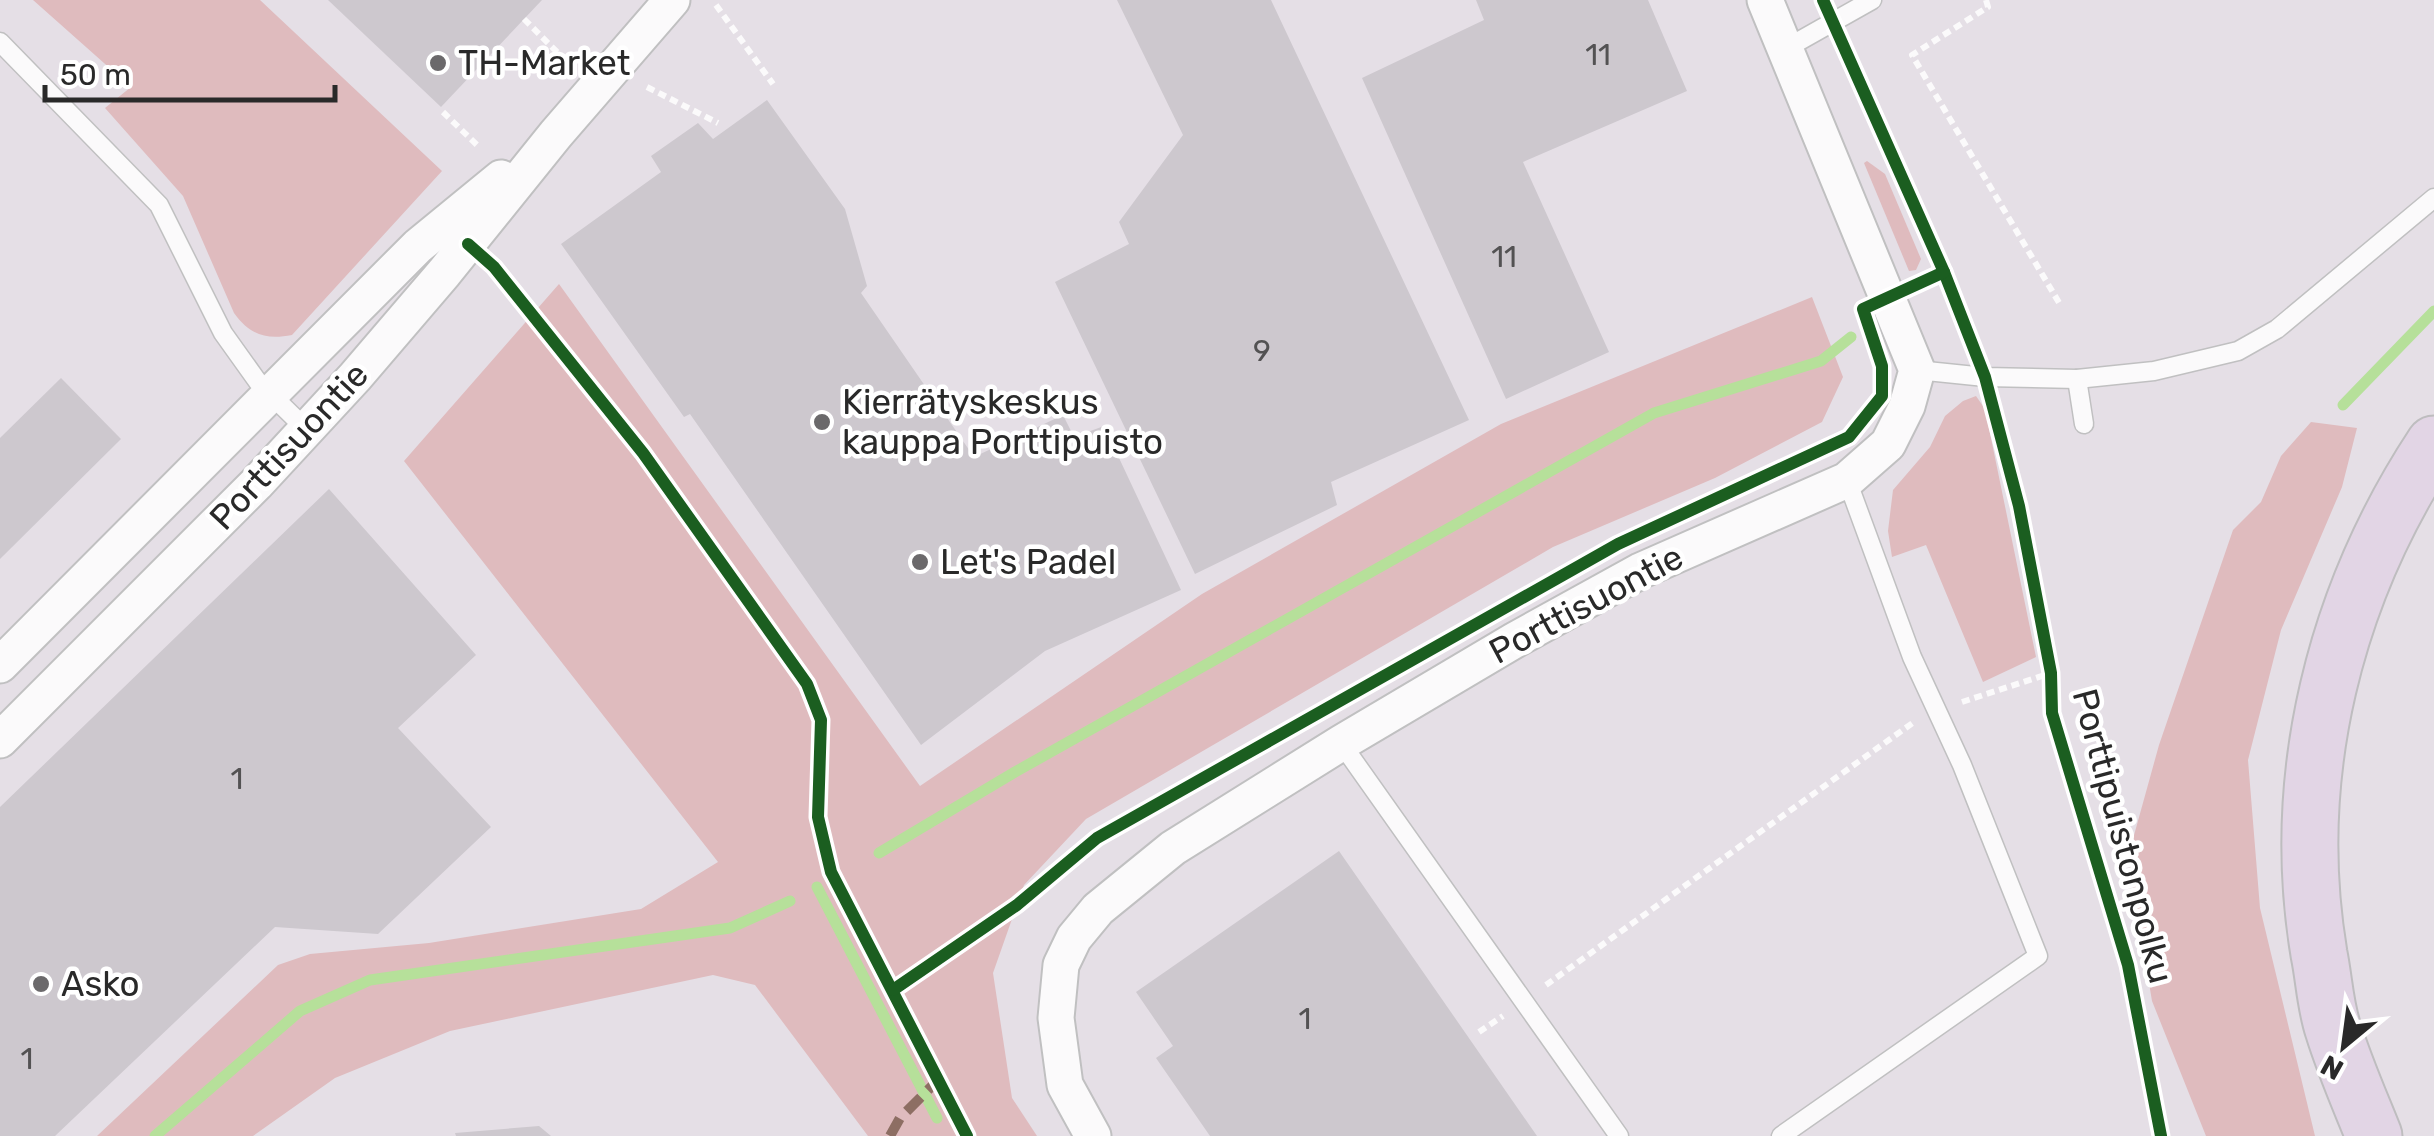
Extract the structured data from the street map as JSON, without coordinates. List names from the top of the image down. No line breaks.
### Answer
{"streets":{"street":["Porttisuontie"],"cycle path":["Porttipuistonpolku"]},"places":["TH-Market","Kierrätyskeskus kauppa Porttipuisto","Let's Padel","Asko"],"house_numbers":["11","11","9","1","1","1"],"scale_bar":"50 m","north":"bottom left"}
